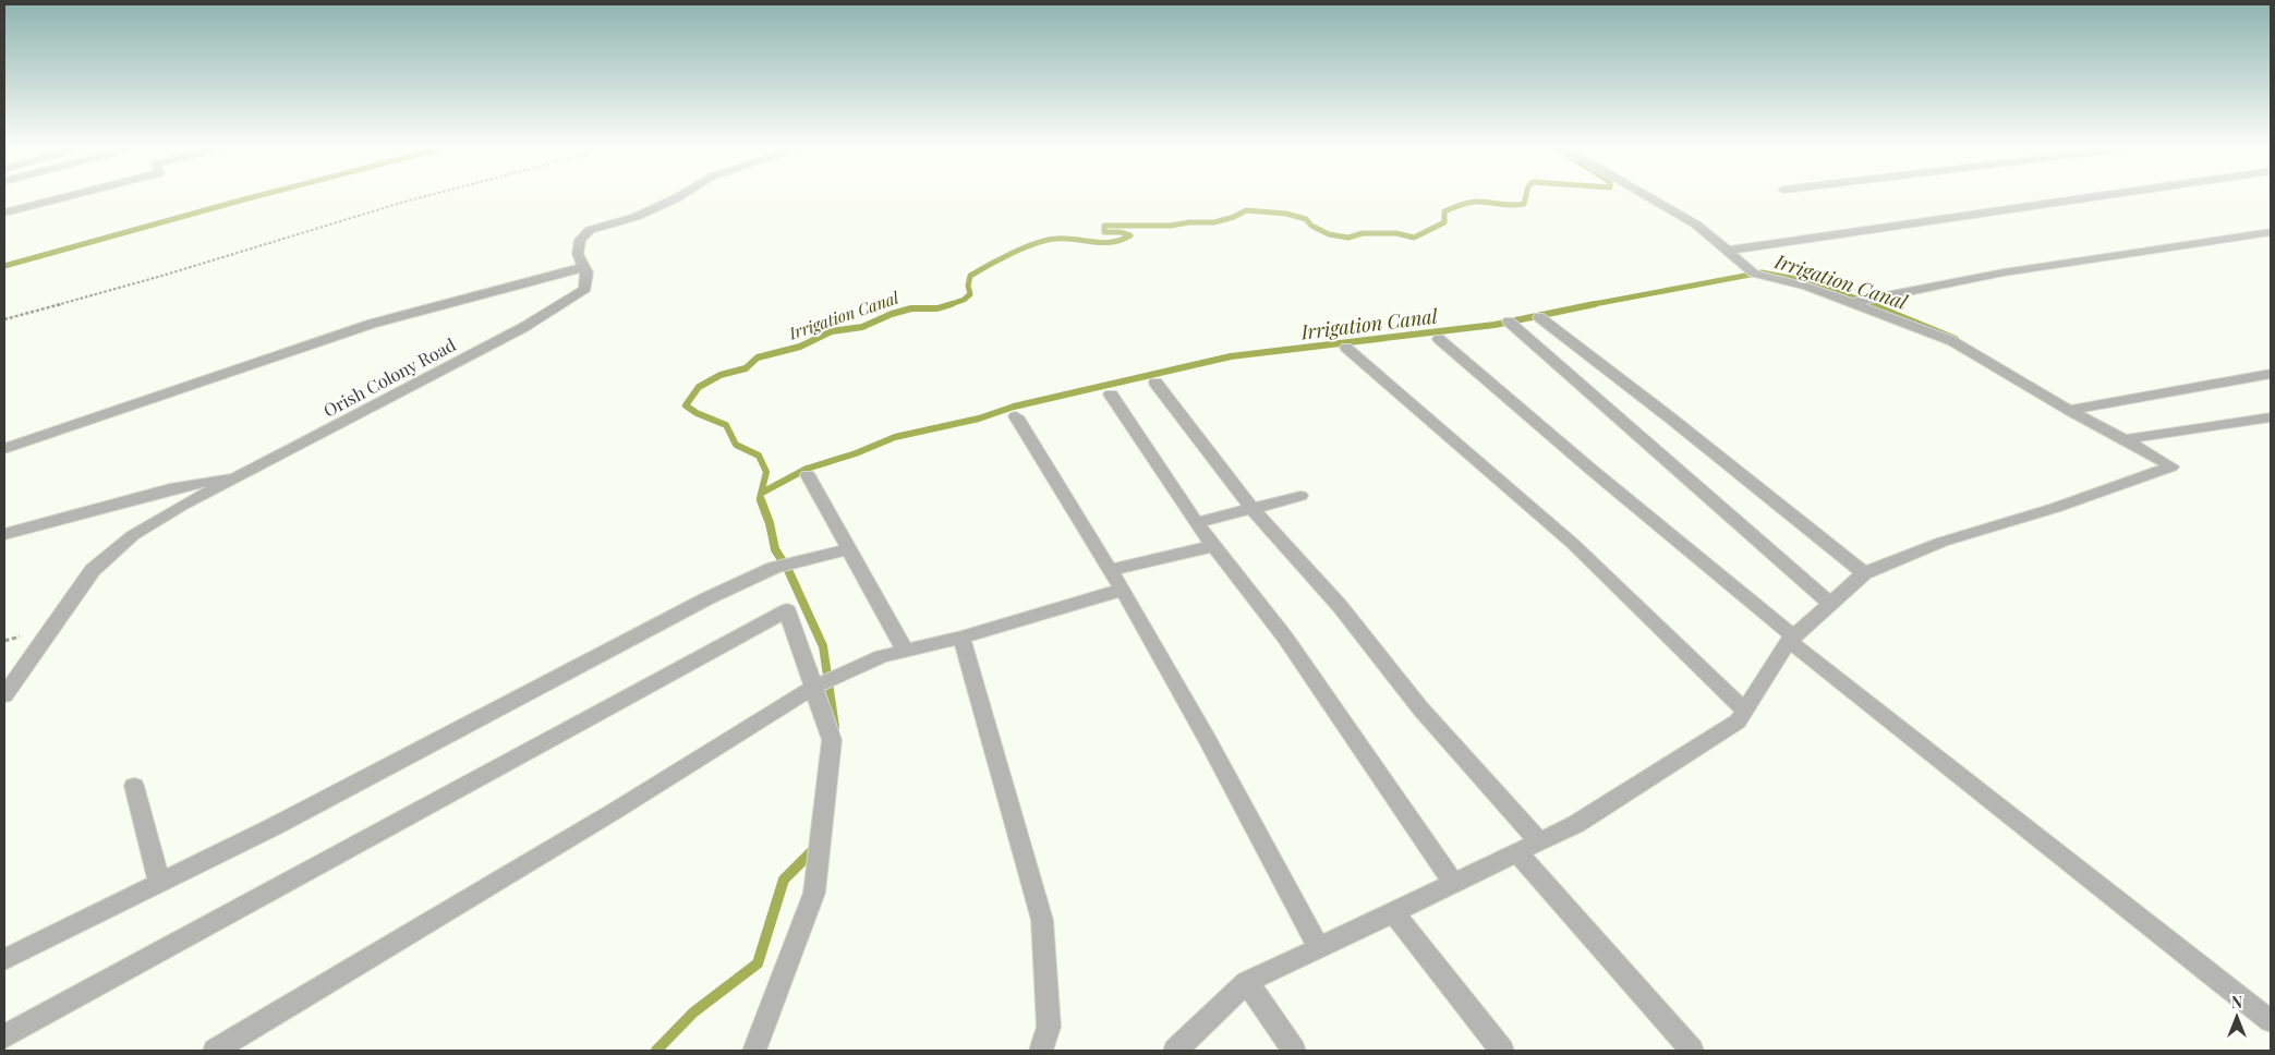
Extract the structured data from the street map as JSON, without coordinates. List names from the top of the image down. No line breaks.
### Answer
{"streets":{"street":["Orish Colony Road"]},"water":["Irrigation Canal"],"north":"top"}
